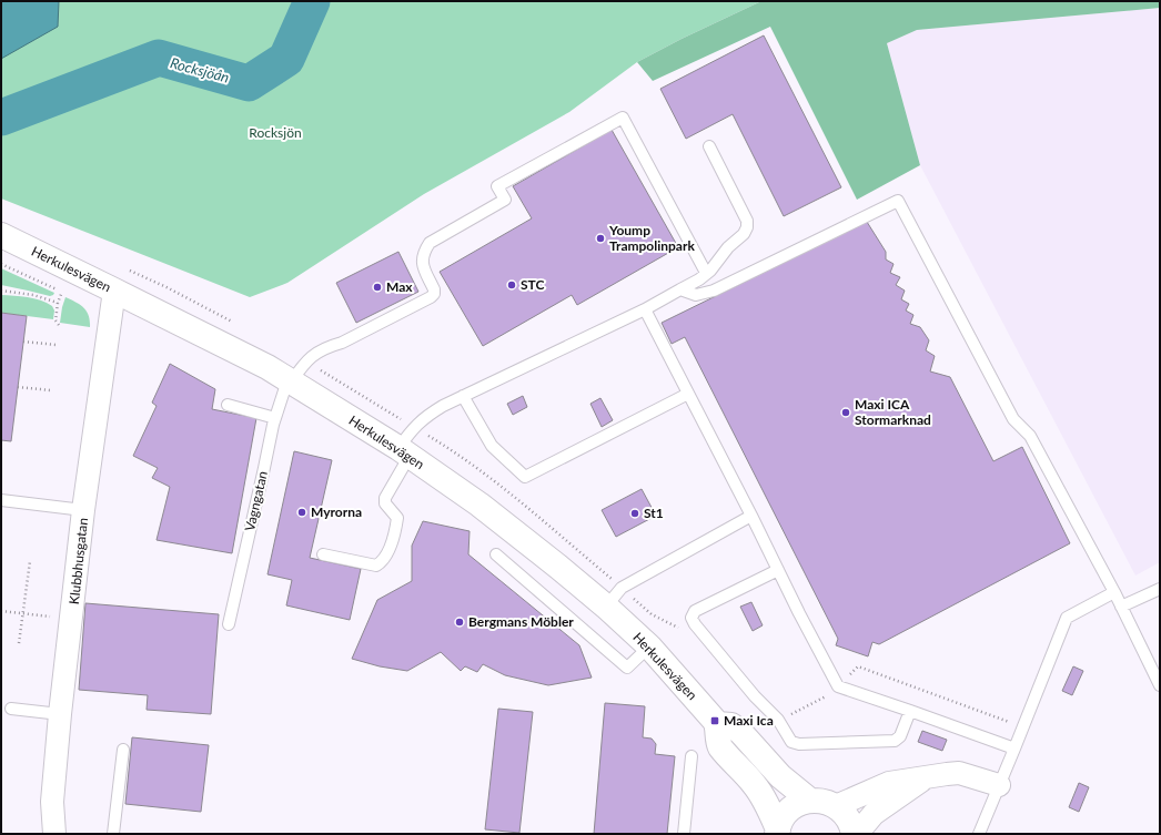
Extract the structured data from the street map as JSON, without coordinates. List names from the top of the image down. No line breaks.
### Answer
{"streets":{"main road":["Herkulesvägen"],"street":["Klubbhusgatan"],"lane":["Vagngatan"]},"crossings":[["Herkulesvägen","Vagngatan"],["Herkulesvägen","Klubbhusgatan"]],"water":["Rocksjöån"],"parks":["Rocksjön"],"places":{"other":["Yoump Trampolinpark","STC","Max","Maxi ICA Stormarknad","Myrorna","St1","Bergmans Möbler"],"transit":["Maxi Ica"]}}
